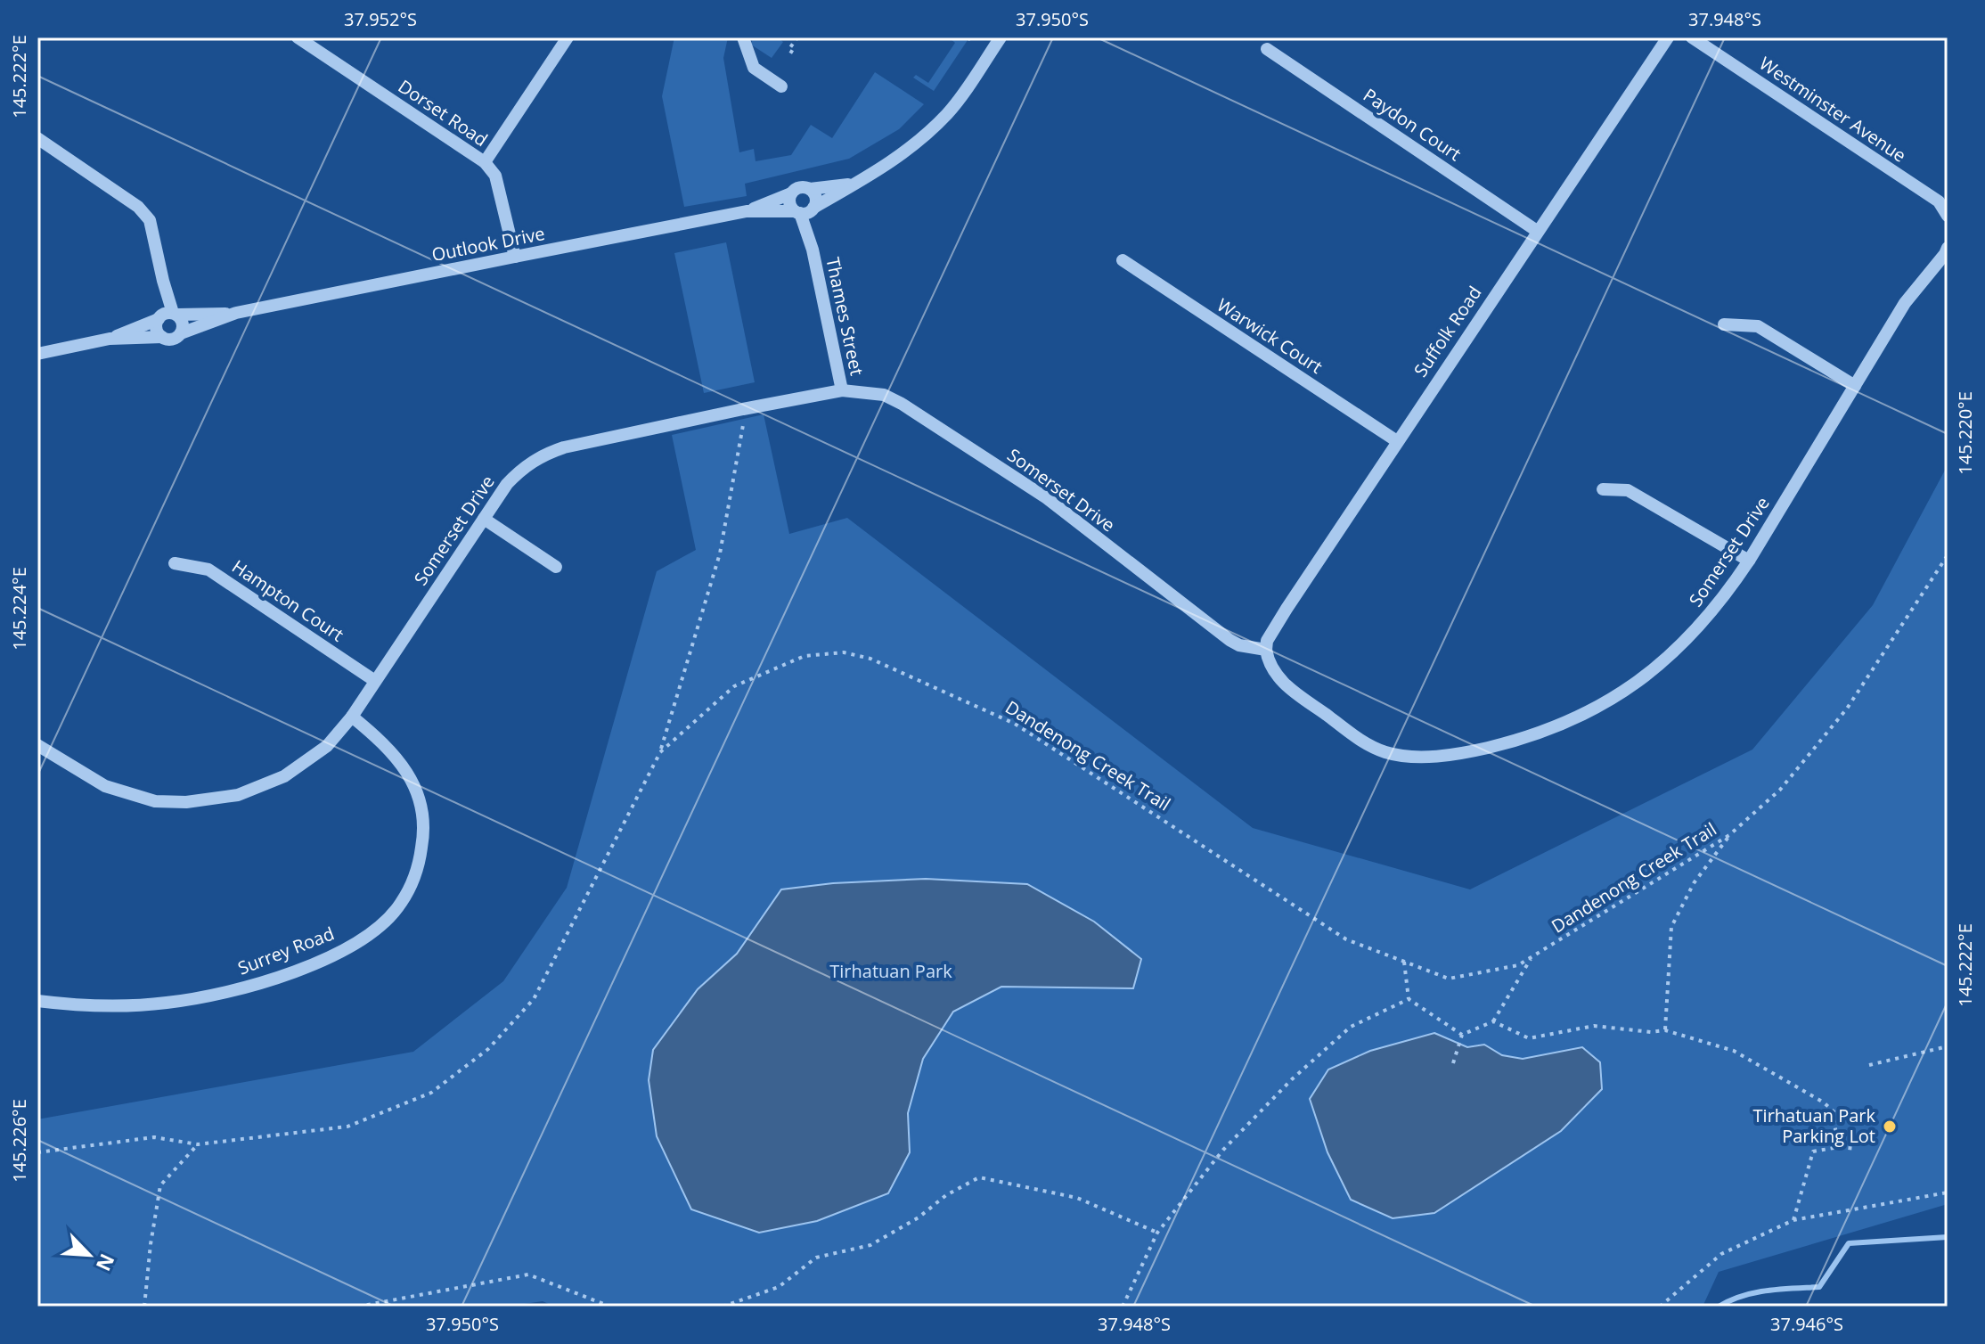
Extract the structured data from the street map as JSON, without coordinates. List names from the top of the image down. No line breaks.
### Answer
{"streets":{"street":["Westminster Avenue","Dorset Road","Paydon Court","Outlook Drive","Thames Street","Suffolk Road","Warwick Court","Somerset Drive","Hampton Court","Surrey Road"],"path":["Dandenong Creek Trail"]},"crossings":[["Dorset Road","Outlook Drive"],["Paydon Court","Suffolk Road"],["Outlook Drive","Thames Street"],["Thames Street","Somerset Drive"],["Suffolk Road","Warwick Court"],["Suffolk Road","Somerset Drive"],["Somerset Drive","Hampton Court"],["Somerset Drive","Surrey Road"]],"parks":["Tirhatuan Park"],"places":["Tirhatuan Park Parking Lot"],"north":"bottom right","coordinates":["37.952°S","37.950°S","37.948°S","145.222°E","145.220°E","145.224°E","145.226°E","37.946°S"]}
